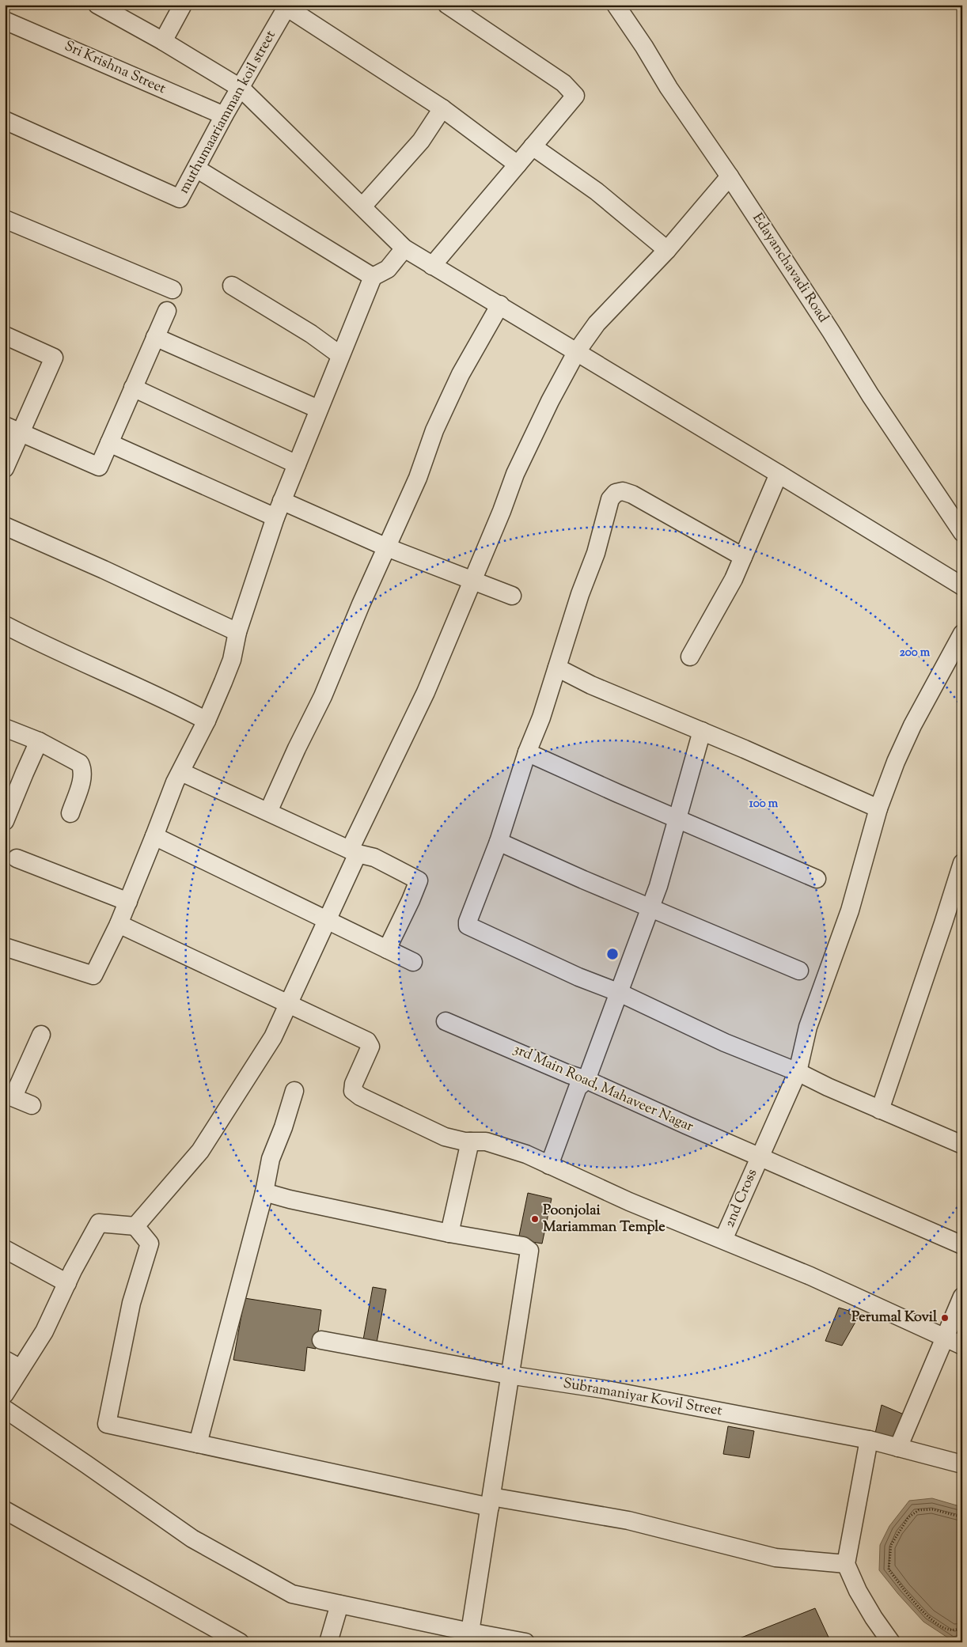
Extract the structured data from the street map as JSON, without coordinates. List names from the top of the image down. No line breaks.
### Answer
{"streets":{"street":["Sri Krishna Street","muthumaariamman koil street","Edayanchavadi Road","3rd Main Road, Mahaveer Nagar","2nd Cross","Subramaniyar Kovil Street"]},"crossings":[["Sri Krishna Street","muthumaariamman koil street"],["3rd Main Road, Mahaveer Nagar","2nd Cross"]],"places":["Poonjolai Mariamman Temple","Perumal Kovil"],"rings":["200 m","100 m"]}
